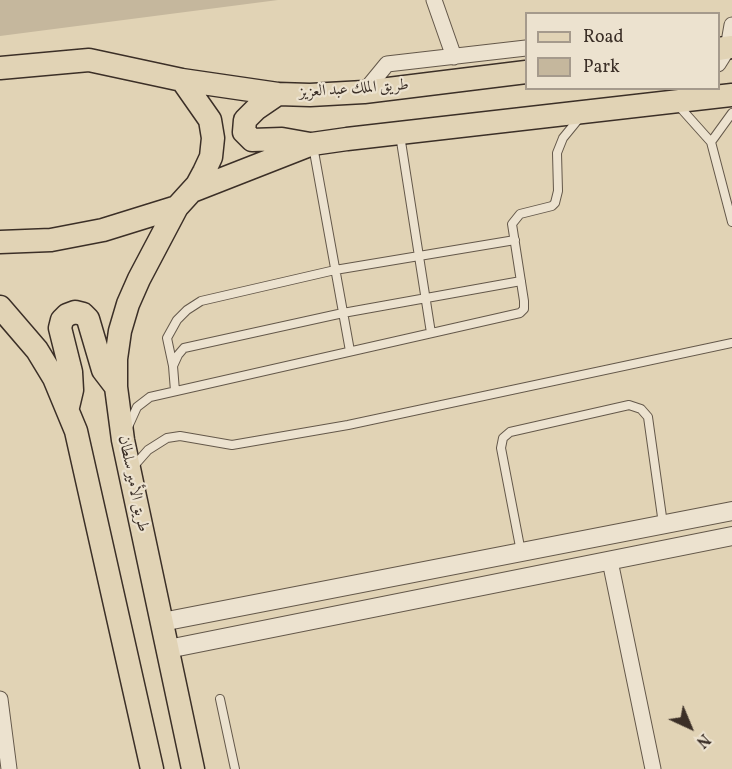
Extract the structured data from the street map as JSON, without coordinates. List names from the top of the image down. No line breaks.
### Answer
{"streets":{"main road":["طريق الملك عبد العزيز","طريق الأمير سلطان"]},"legend":["Road","Park"],"north":"bottom right"}
